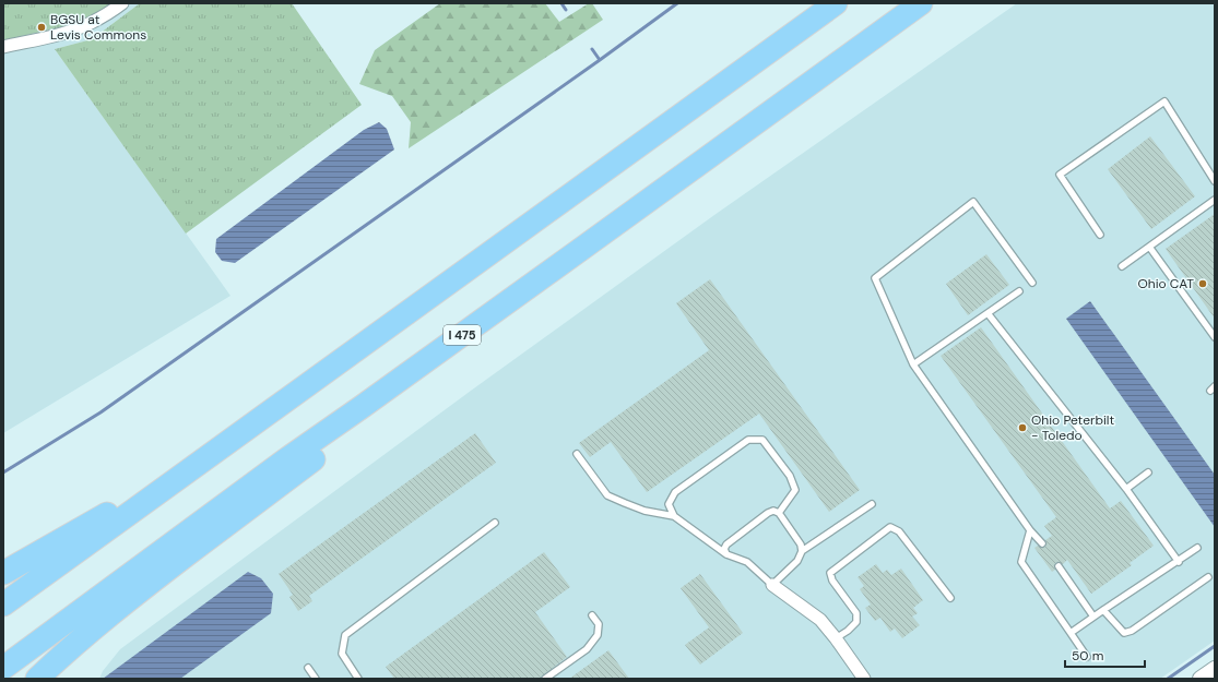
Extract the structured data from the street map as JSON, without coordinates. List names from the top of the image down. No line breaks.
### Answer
{"streets":{"highway":["I 475"]},"places":["BGSU at Levis Commons","Ohio CAT","Ohio Peterbilt - Toledo"],"scale_bar":"50 m"}
